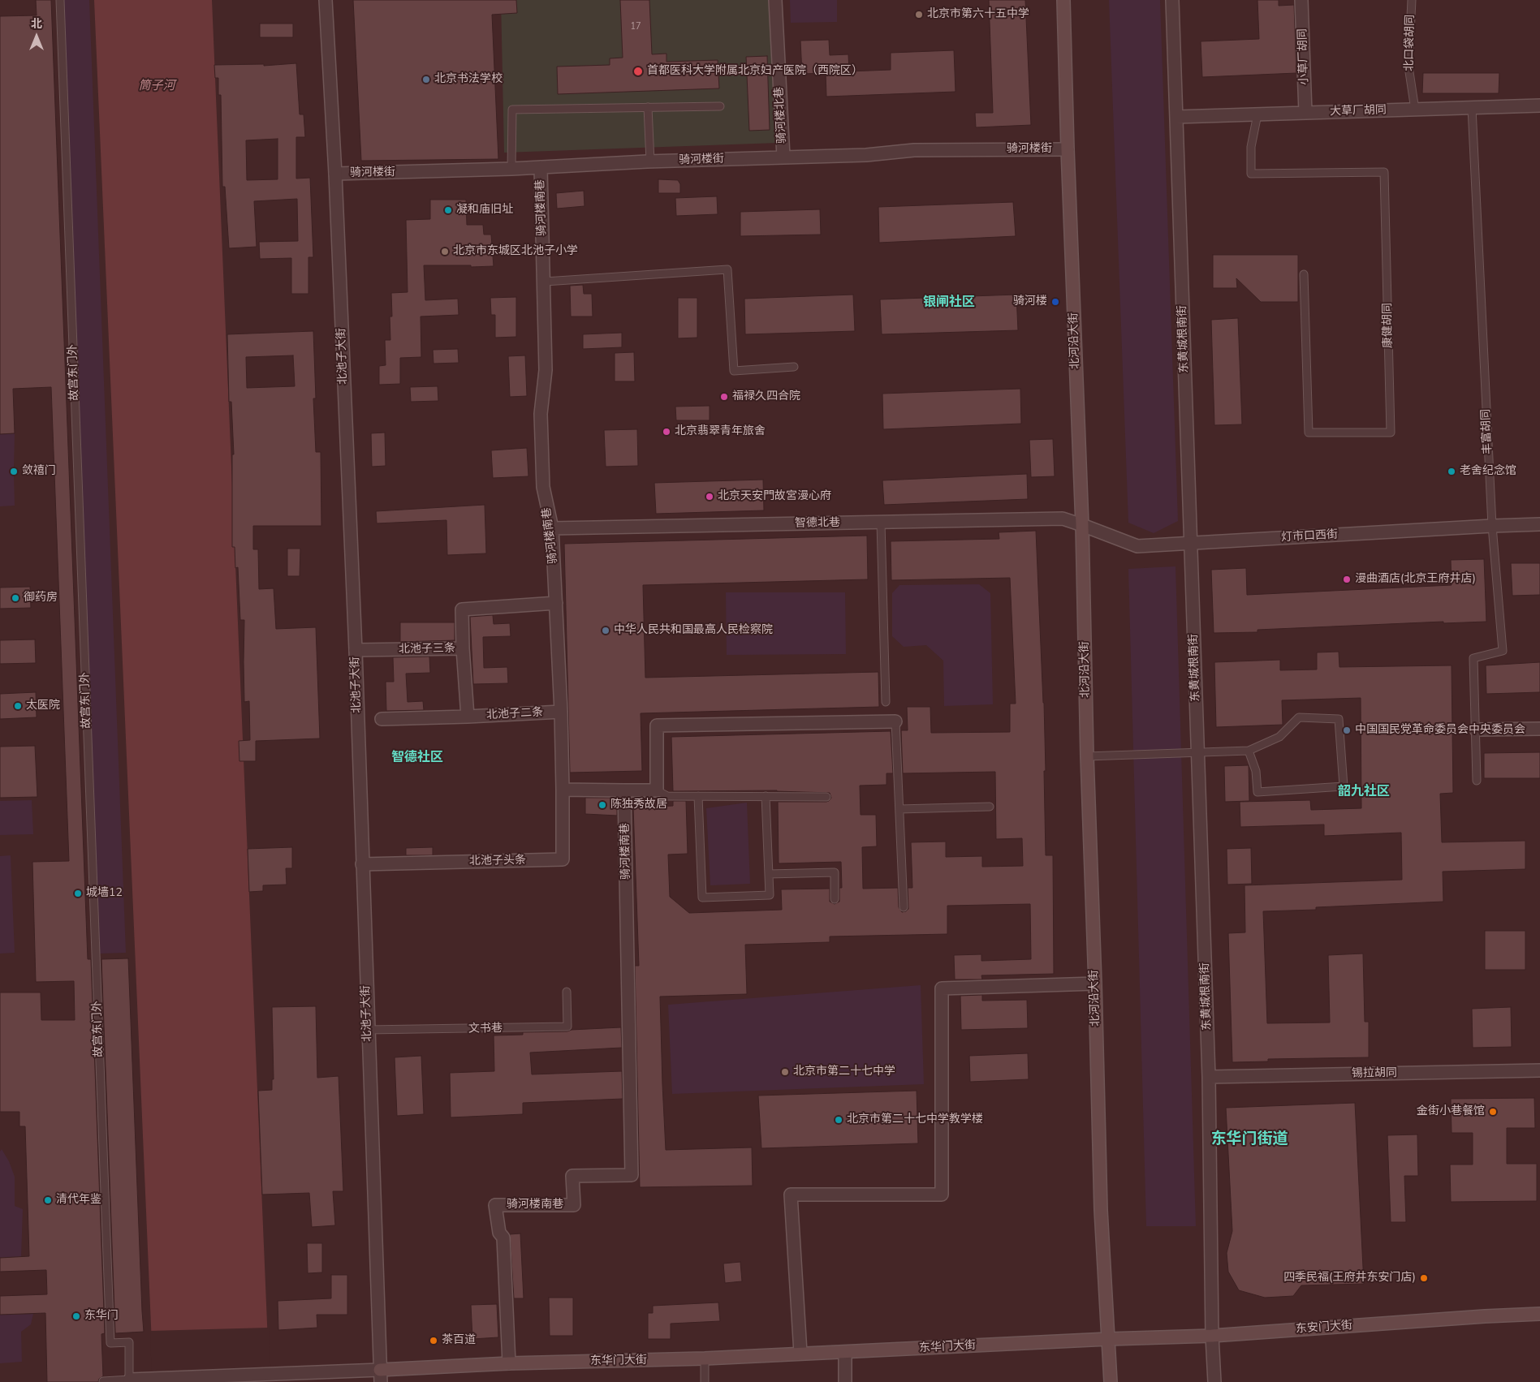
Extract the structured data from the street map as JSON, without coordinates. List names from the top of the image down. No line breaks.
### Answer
{"streets":{"main road":["北河沿大街","东安门大街","东华门大街"],"street":["小草厂胡同","大草厂胡同","骑河楼北巷","骑河楼街","骑河楼南巷","东黄城根南街","北池子大街","智德北巷","灯市口西街","北池子三条","北池子二条","北池子头条","锡拉胡同"],"lane":["北口袋胡同","康健胡同","故宫东门外","丰富胡同","文书巷"]},"crossings":[["北口袋胡同","大草厂胡同"],["小草厂胡同","大草厂胡同"],["大草厂胡同","康健胡同"],["大草厂胡同","东黄城根南街"],["大草厂胡同","丰富胡同"],["骑河楼北巷","骑河楼街"],["骑河楼街","骑河楼南巷"],["骑河楼街","北河沿大街"],["骑河楼街","北池子大街"],["骑河楼南巷","智德北巷"],["骑河楼南巷","北池子三条"],["骑河楼南巷","北池子二条"],["骑河楼南巷","北池子头条"],["骑河楼南巷","东华门大街"],["东黄城根南街","灯市口西街"],["东黄城根南街","锡拉胡同"],["东黄城根南街","东安门大街"],["北河沿大街","智德北巷"],["北河沿大街","灯市口西街"],["北河沿大街","东安门大街"],["北河沿大街","东华门大街"],["北池子大街","北池子三条"],["北池子大街","北池子头条"],["北池子大街","文书巷"],["北池子大街","东华门大街"],["故宫东门外","东华门大街"],["丰富胡同","灯市口西街"],["智德北巷","灯市口西街"],["东安门大街","东华门大街"]],"districts":["银闸社区","智德社区","韶九社区","东华门街道"],"water":["筒子河"],"places":["北京市第六十五中学","首都医科大学附属北京妇产医院（西院区）","北京书法学校","凝和庙旧址","北京市东城区北池子小学","骑河楼","福禄久四合院","北京翡翠青年旅舍","敛禧门","老舍纪念馆","北京天安門故宮漫心府","漫曲酒店(北京王府井店)","御药房","中华人民共和国最高人民检察院","太医院","中国国民党革命委员会中央委员会","陈独秀故居","城墙12","北京市第二十七中学","金街小巷餐馆","北京市第二十七中学教学楼","清代年鉴","四季民福(王府井东安门店)","东华门","茶百道"],"house_numbers":["17"],"north":"top"}
